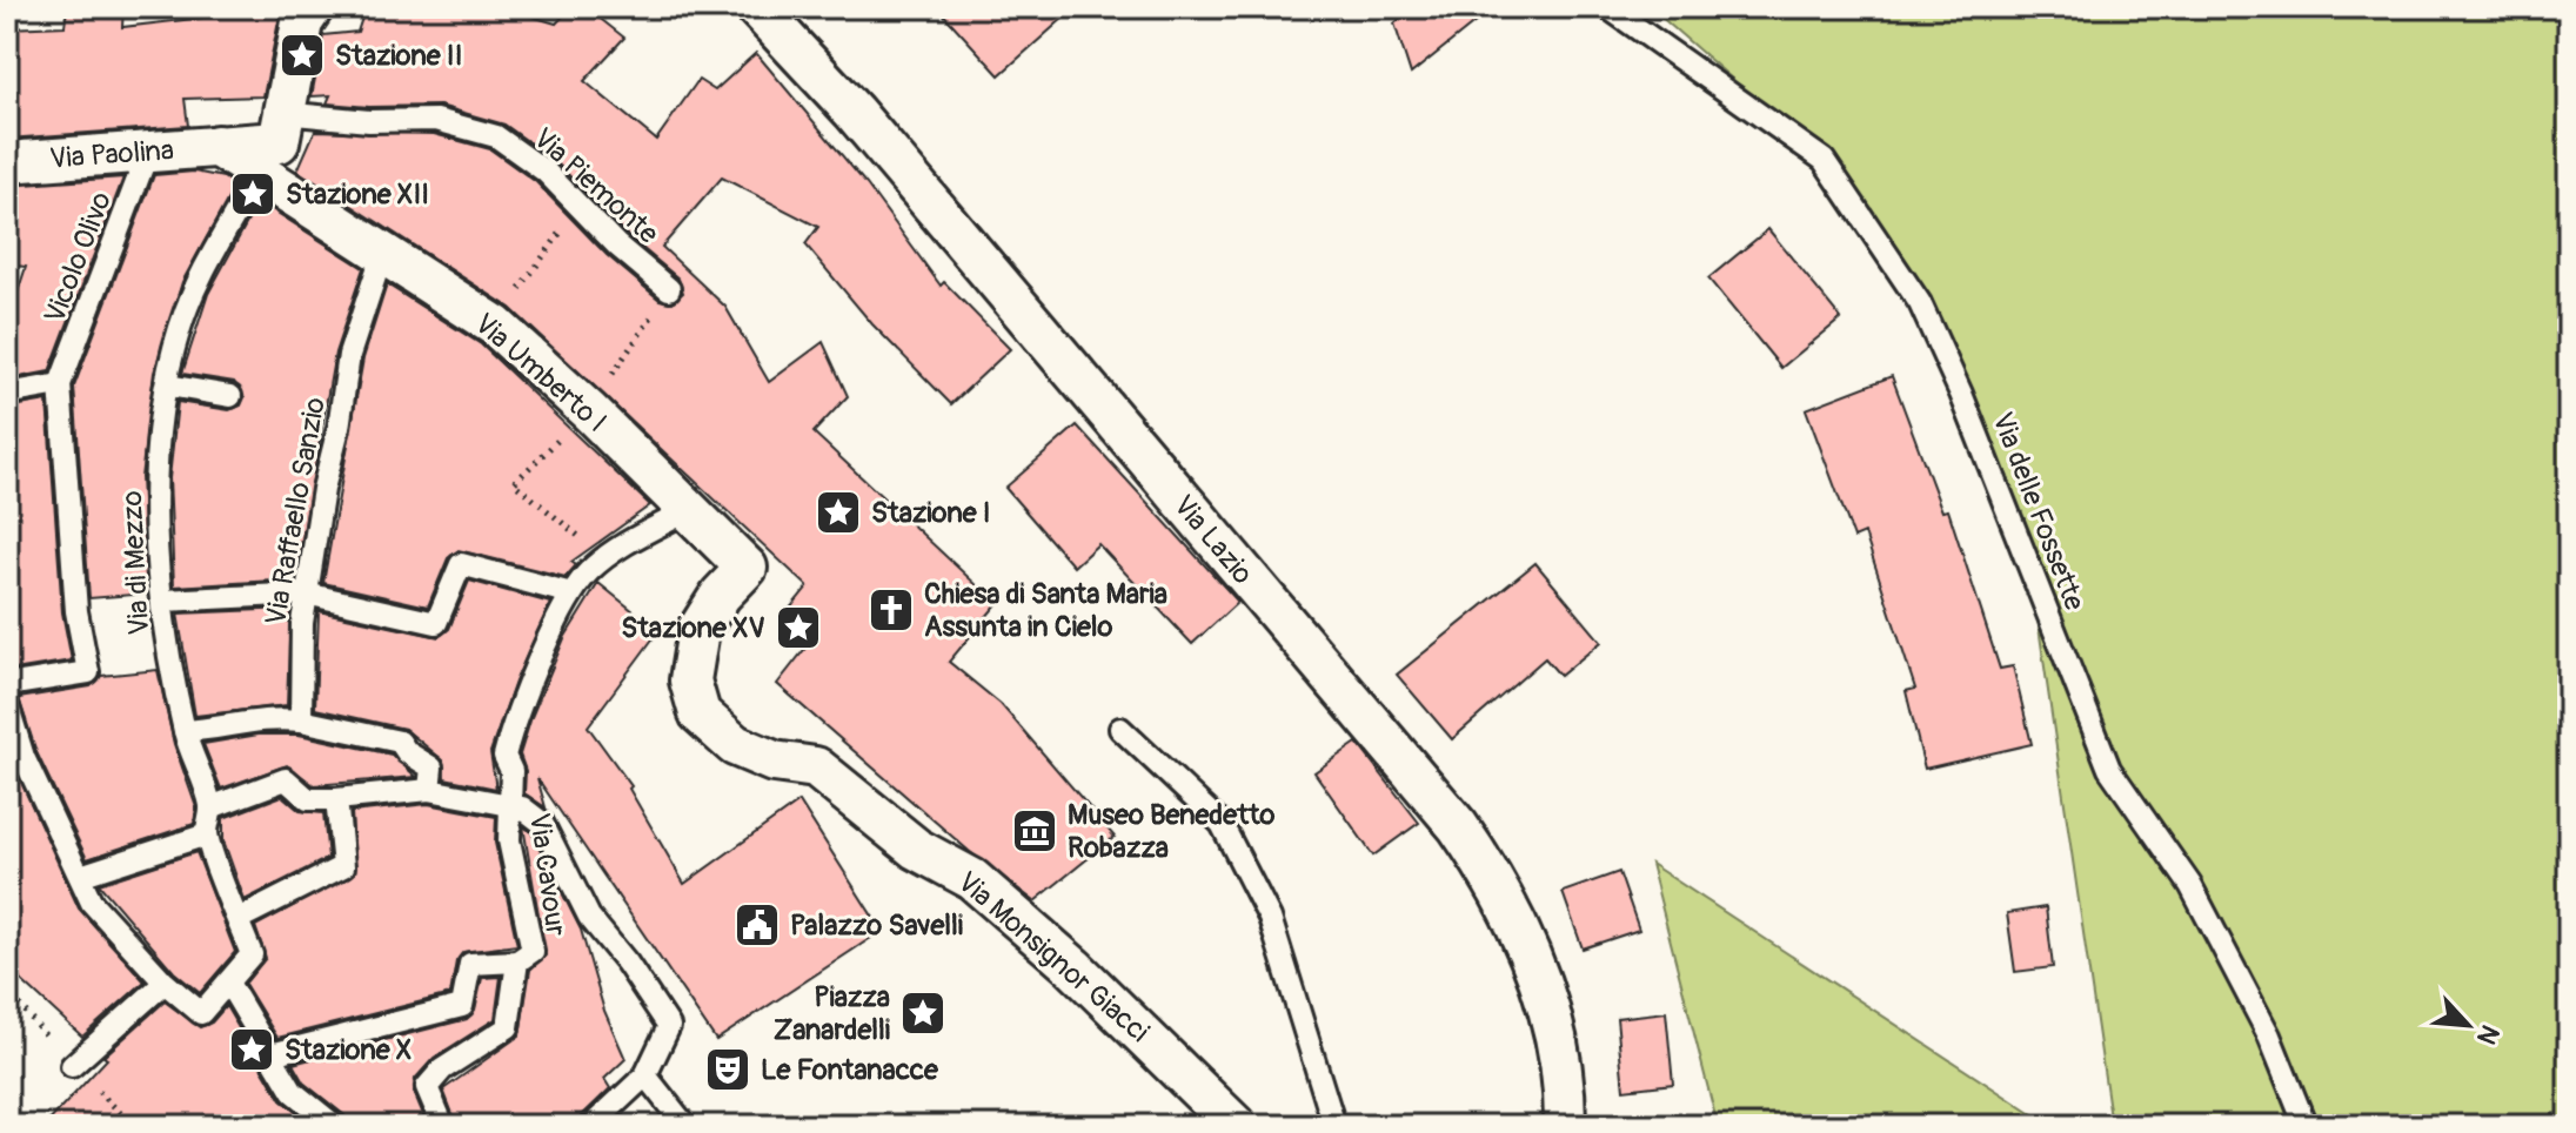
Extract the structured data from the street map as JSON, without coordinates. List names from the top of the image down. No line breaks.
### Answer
{"streets":{"street":["Via Paolina","Via Umberto I","Via Lazio","Via Monsignor Giacci"],"lane":["Via Piemonte","Vicolo Olivo","Via Raffaello Sanzio","Via delle Fossette","Via di Mezzo","Via Cavour"]},"crossings":[["Via Paolina","Via Piemonte"],["Via Paolina","Vicolo Olivo"],["Via Paolina","Via Umberto I"],["Via Umberto I","Via Raffaello Sanzio"],["Via Umberto I","Via di Mezzo"],["Via Umberto I","Via Monsignor Giacci"]],"places":{"place":["Stazione II","Stazione XII","Stazione I","Stazione XV","Piazza Zanardelli","Stazione X"],"church":["Chiesa di Santa Maria Assunta in Cielo"],"museum":["Museo Benedetto Robazza"],"public building":["Palazzo Savelli"],"theatre":["Le Fontanacce"]},"north":"bottom right"}
